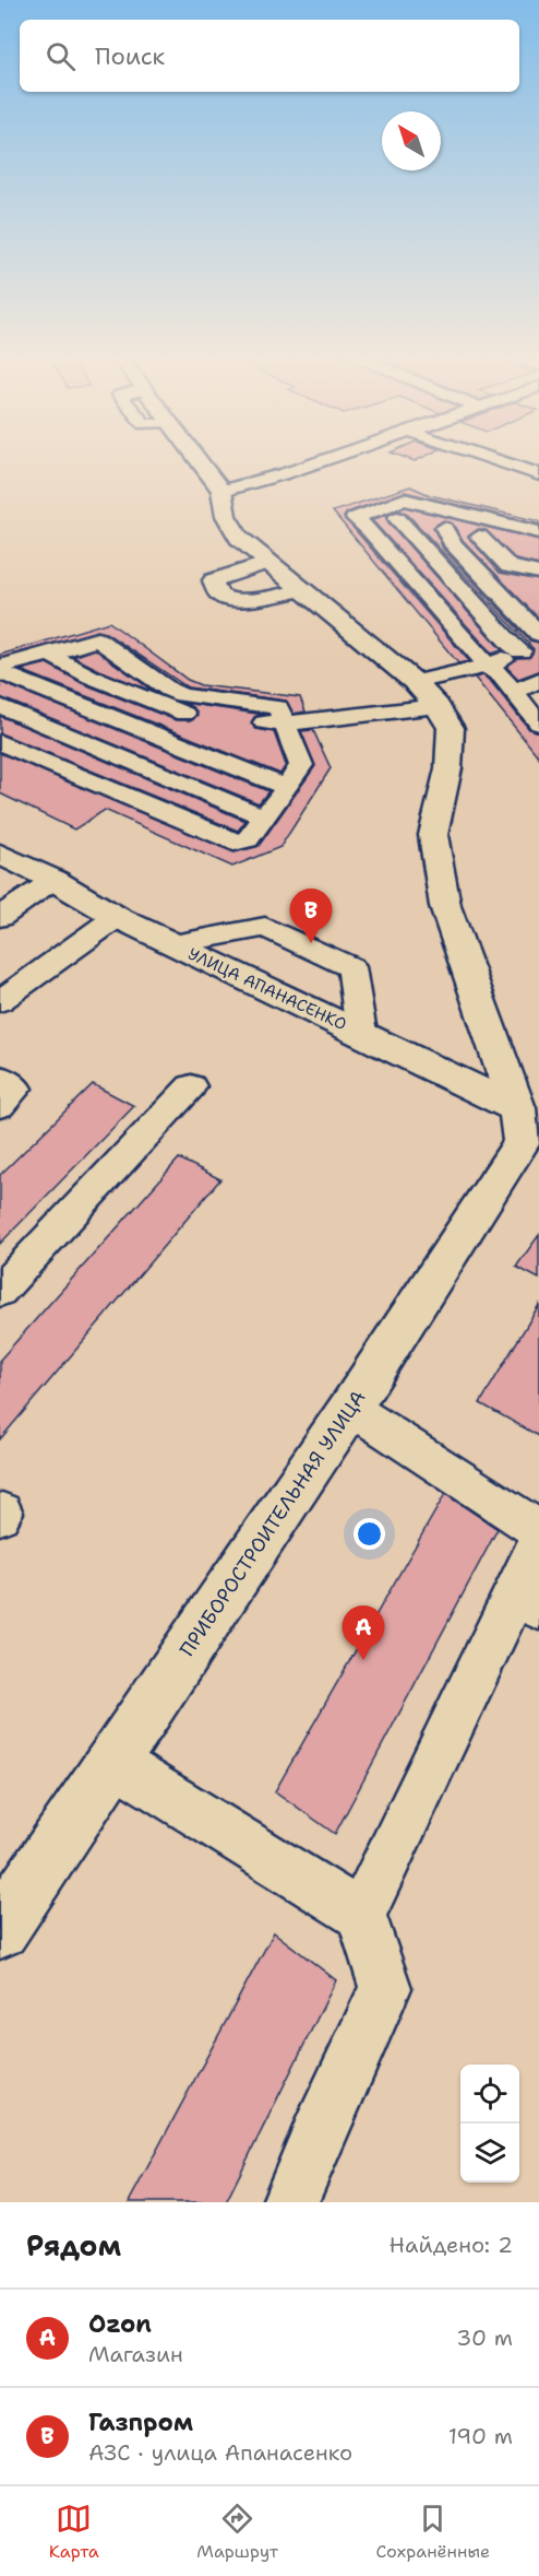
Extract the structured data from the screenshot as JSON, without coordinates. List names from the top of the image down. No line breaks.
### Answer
{"streets":{"main road":["УЛИЦА АПАНАСЕНКО","ПРИБОРОСТРОИТЕЛЬНАЯ УЛИЦА"]},"crossings":[["УЛИЦА АПАНАСЕНКО","ПРИБОРОСТРОИТЕЛЬНАЯ УЛИЦА"]],"north":"top left","page":{"search":"Поиск","pins":["B","A"],"heading":["Рядом","Найдено: 2"],"list":[{"mark":"A","name":"Ozon","note":"Магазин","value":"30 m"},{"mark":"B","name":"Газпром","note":"АЗС · улица Апанасенко","value":"190 m"}],"nav":["Карта","Маршрут","Сохранённые"]}}
